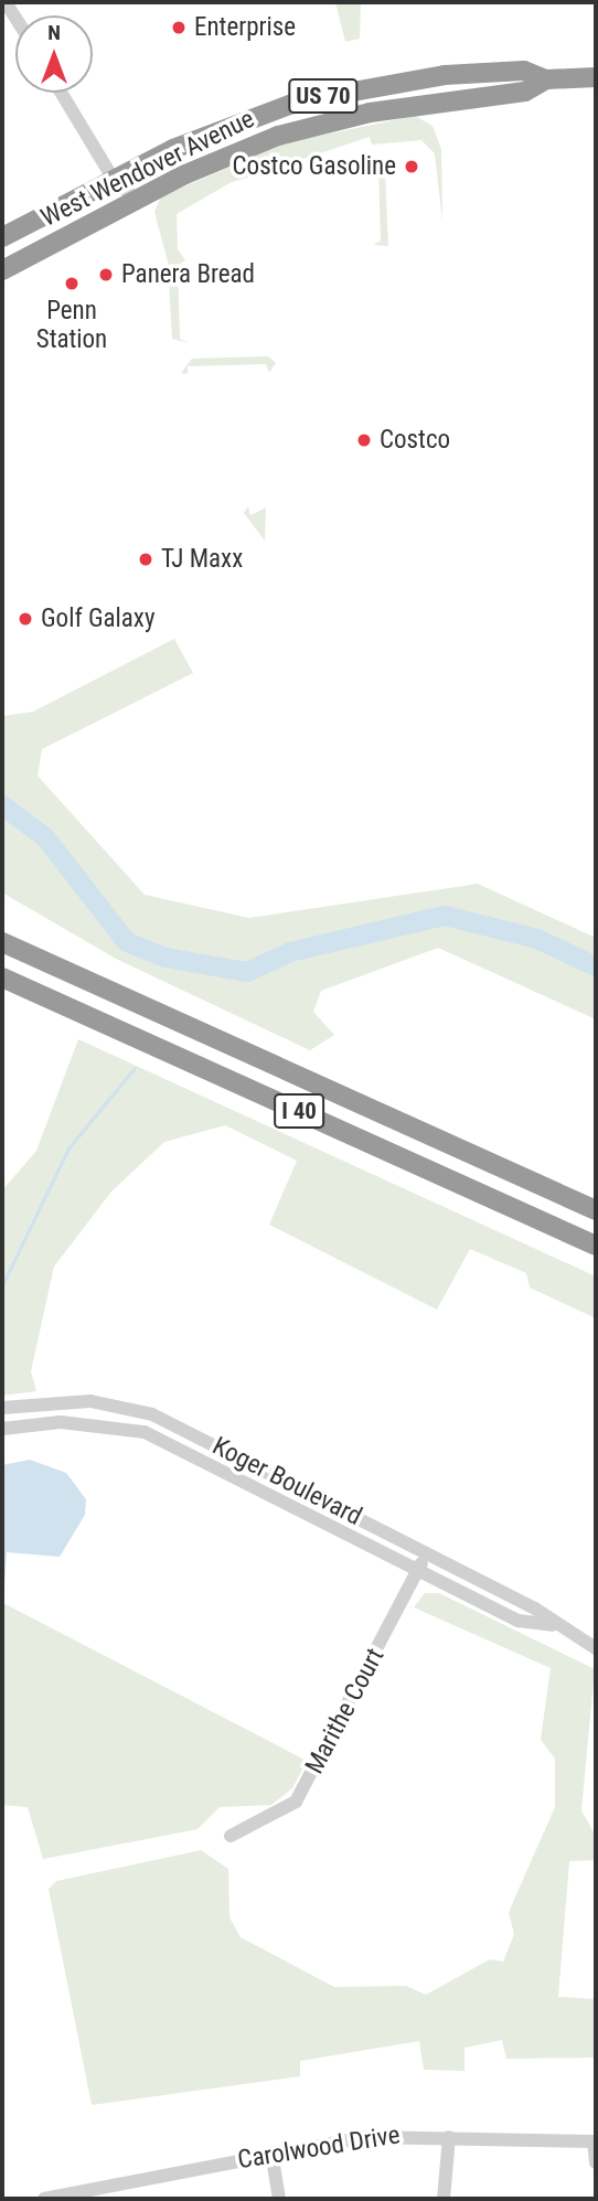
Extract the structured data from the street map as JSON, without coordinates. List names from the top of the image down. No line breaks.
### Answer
{"streets":{"highway":["US 70","West Wendover Avenue","I 40"],"street":["Koger Boulevard","Marithe Court","Carolwood Drive"]},"crossings":[["Koger Boulevard","Marithe Court"]],"places":["Enterprise","Costco Gasoline","Panera Bread","Penn Station","Costco","TJ Maxx","Golf Galaxy"],"north":"top"}
